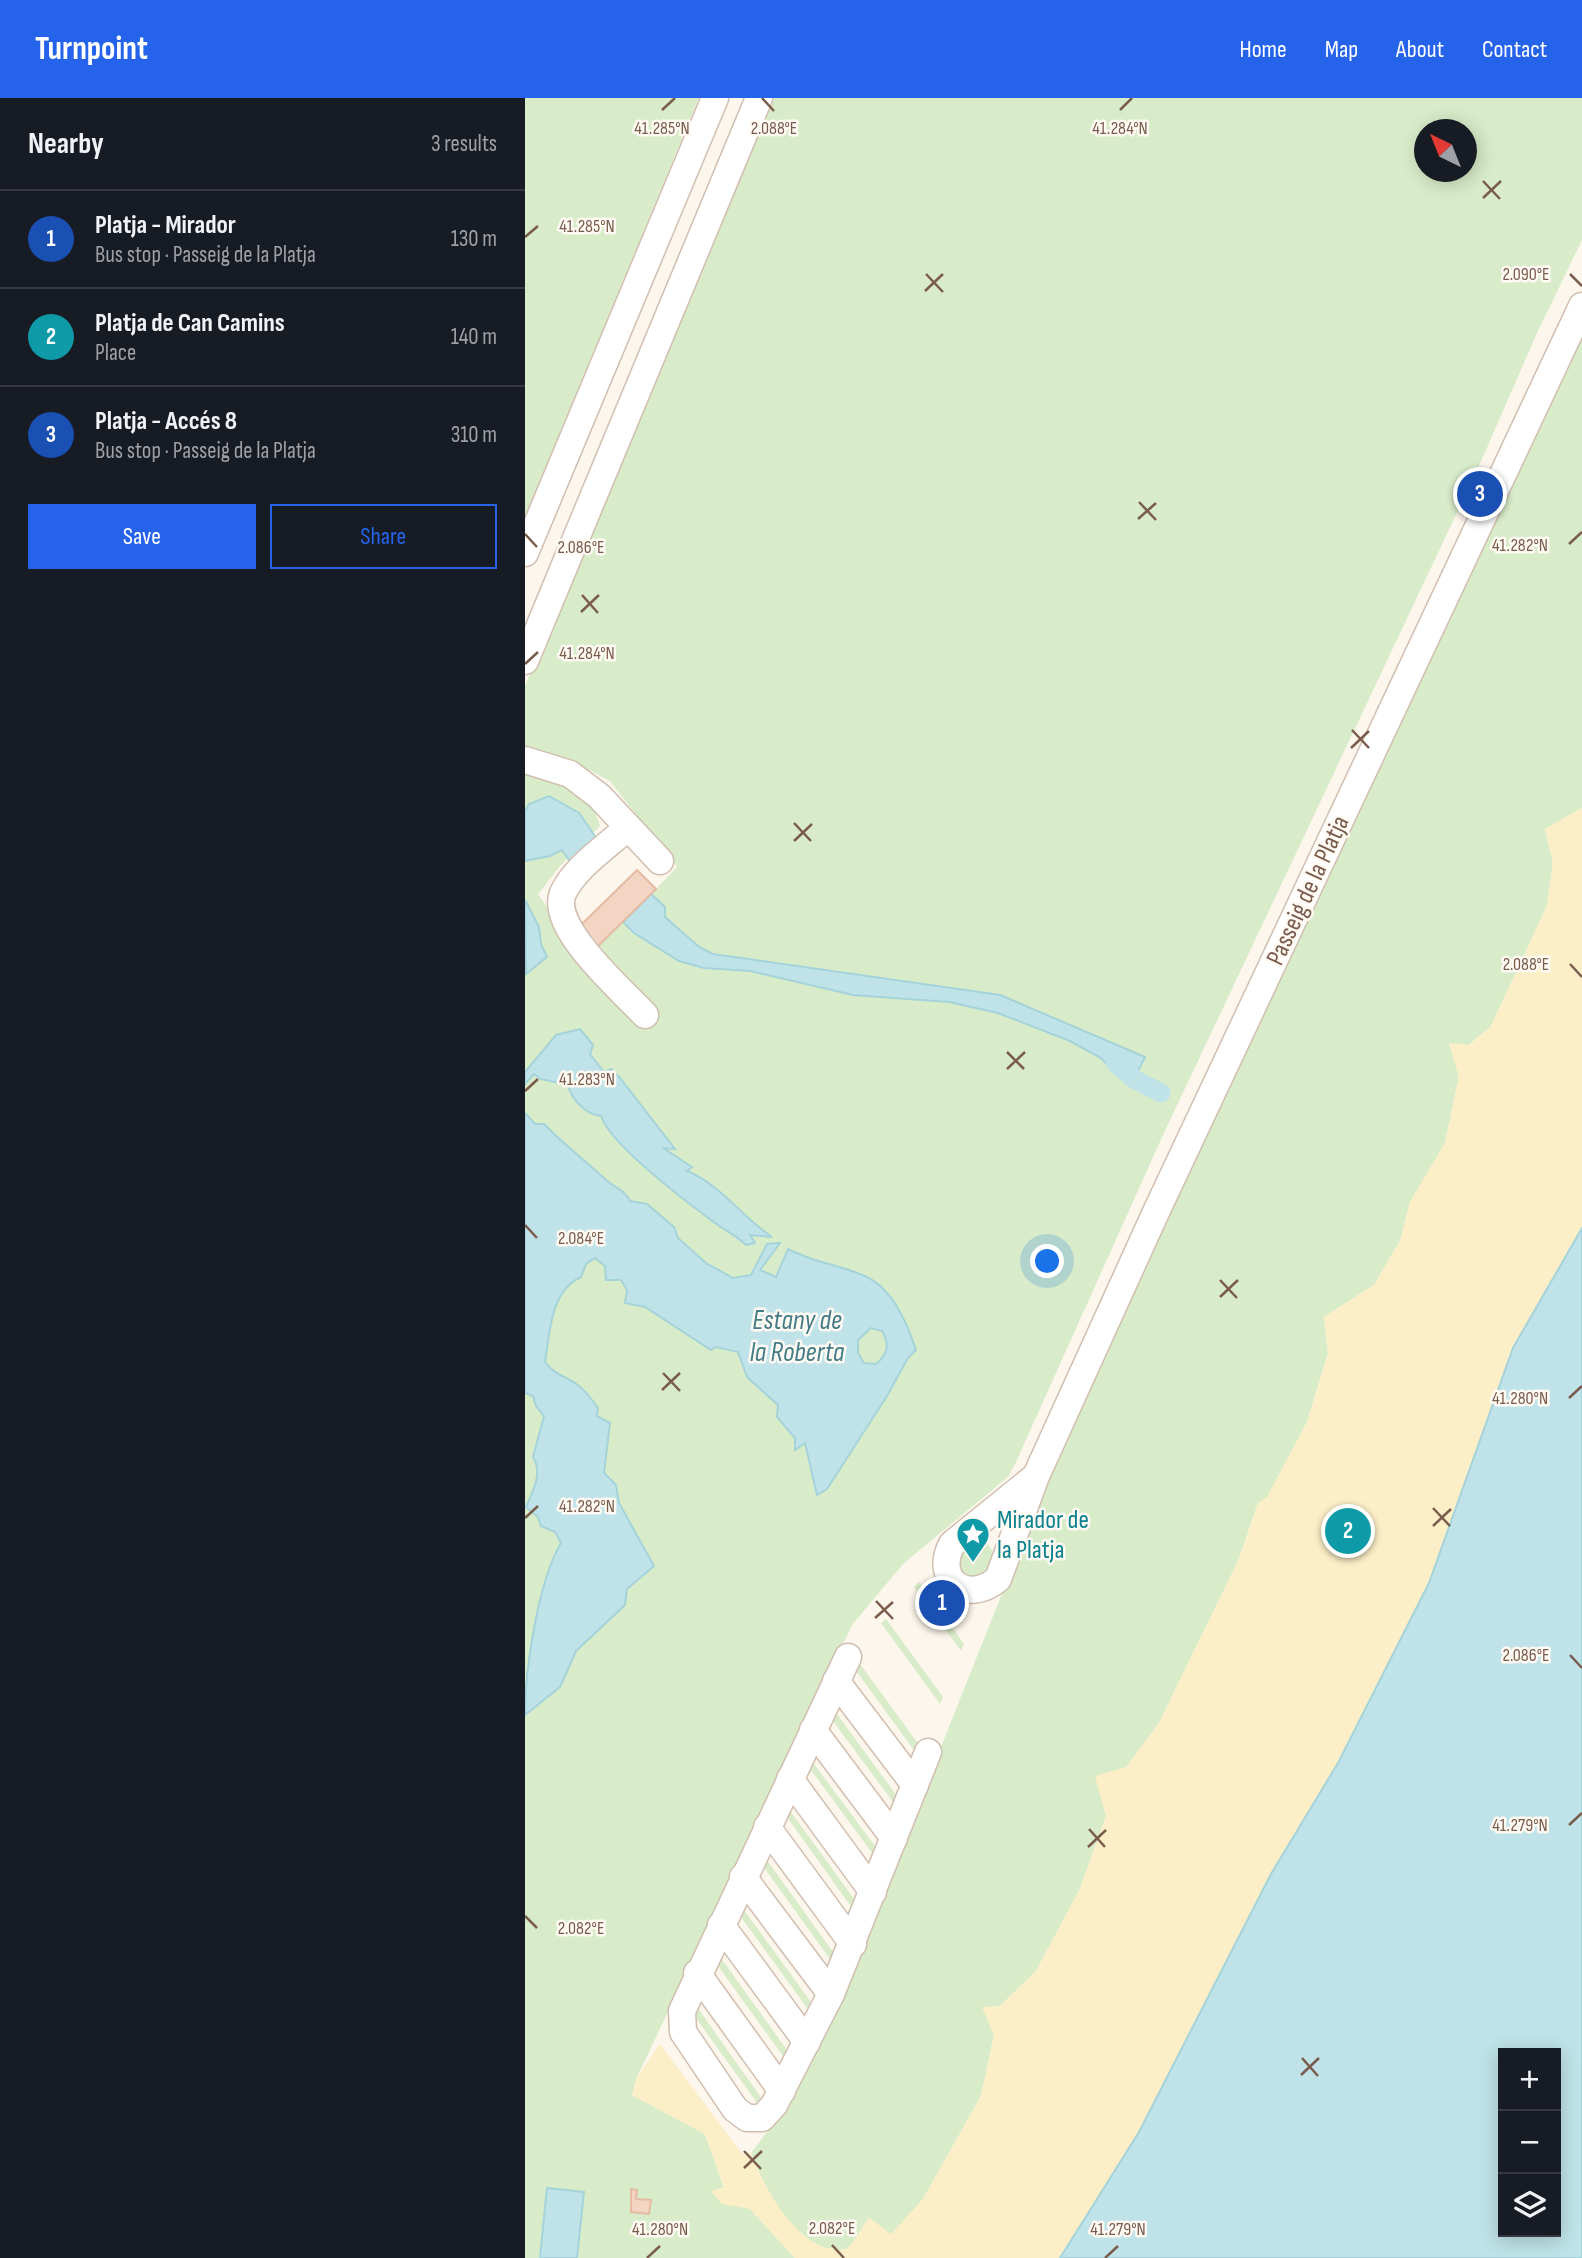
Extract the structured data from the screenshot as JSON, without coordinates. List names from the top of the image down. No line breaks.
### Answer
{"streets":{"street":["Passeig de la Platja"]},"water":["Estany de la Roberta"],"places":{"place":["Mirador de la Platja"]},"north":"top left","page":{"header":"Turnpoint","nav":["Home","Map","About","Contact"],"heading":["Nearby","3 results"],"list":[{"mark":"1","name":"Platja - Mirador","note":"Bus stop · Passeig de la Platja","value":"130 m"},{"mark":"2","name":"Platja de Can Camins","note":"Place","value":"140 m"},{"mark":"3","name":"Platja - Accés 8","note":"Bus stop · Passeig de la Platja","value":"310 m"}],"pins":["3","2","1"],"buttons":["Save","Share"],"map_buttons":["+","−"]},"coordinates":["41.285°N","41.284°N","2.088°E","2.090°E","41.282°N","2.086°E","41.283°N","2.084°E","41.280°N","41.279°N","2.082°E"]}
